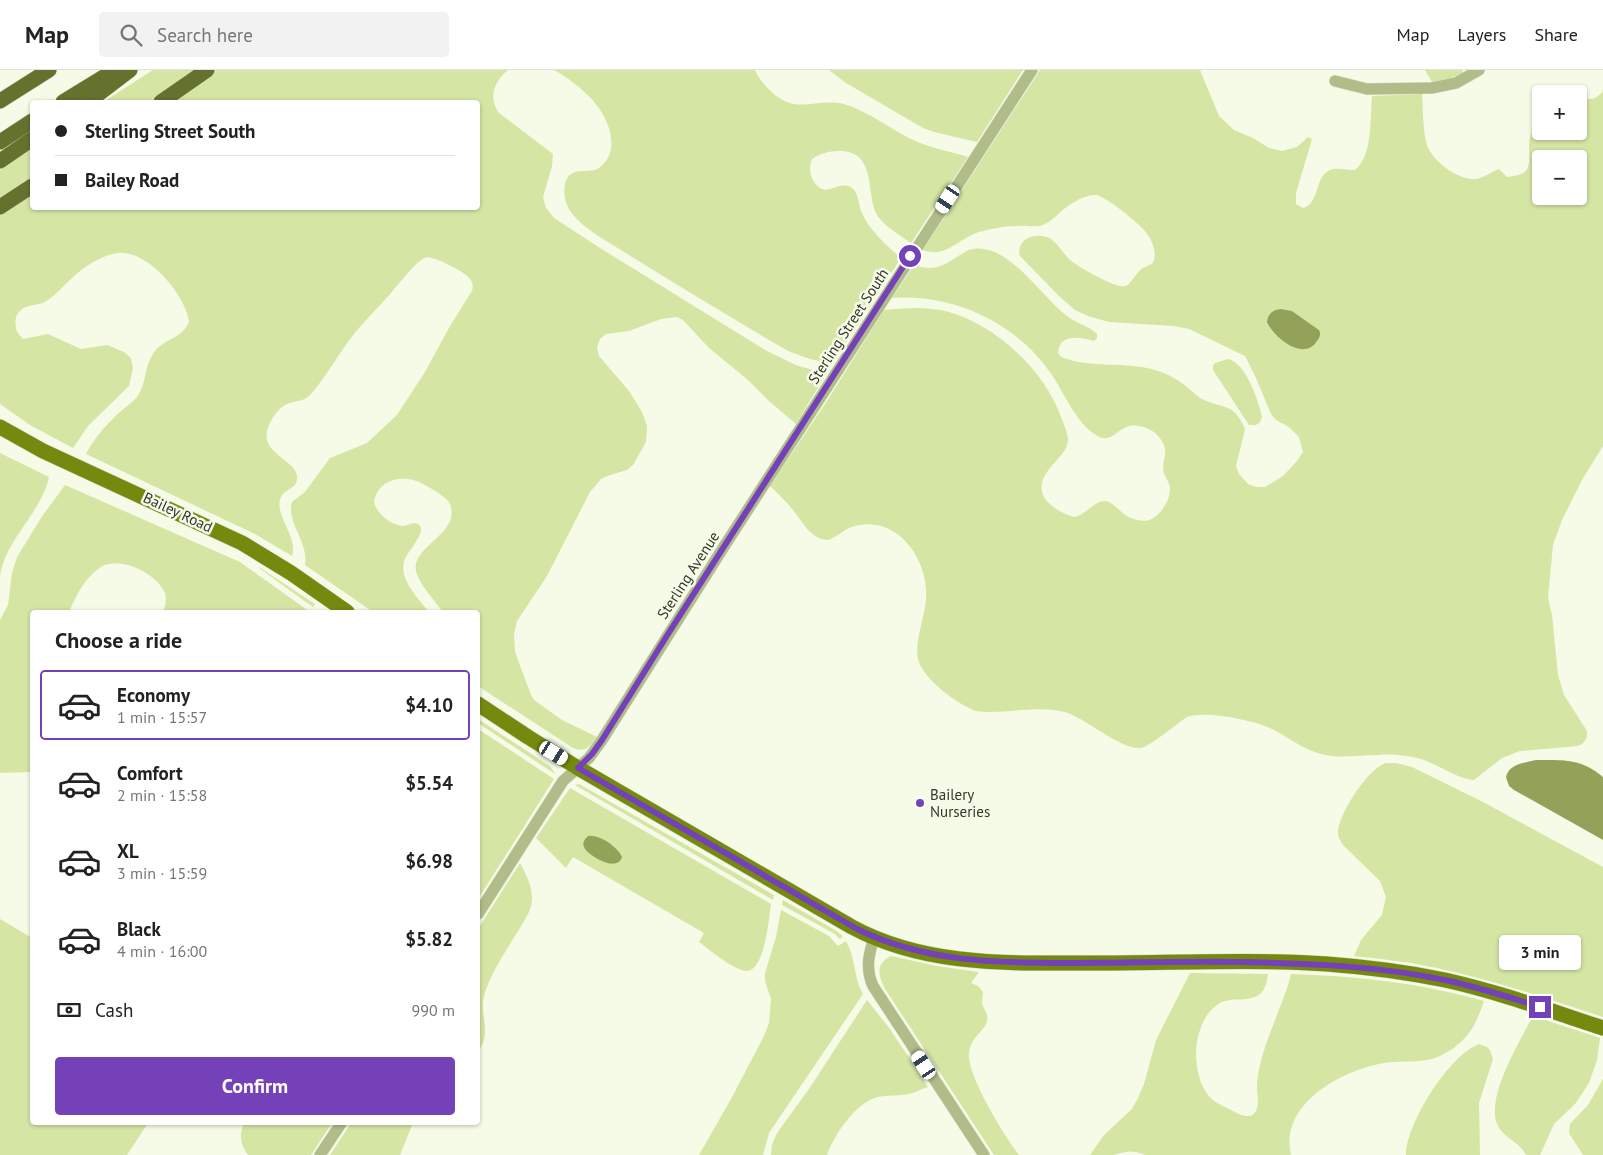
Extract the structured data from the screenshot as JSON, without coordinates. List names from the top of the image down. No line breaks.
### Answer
{"streets":{"main road":["Bailey Road"],"street":["Sterling Street South","Sterling Avenue"]},"crossings":[["Sterling Street South","Sterling Avenue"]],"places":["Bailery Nurseries"],"page":{"header":"Map","search":"Search here","nav":["Map","Layers","Share"],"map_buttons":["+","−"],"banner":["Sterling Street South","Bailey Road"],"heading":"Choose a ride","list":[{"name":"Economy","note":"1 min · 15:57","value":"$4.10"},{"name":"Comfort","note":"2 min · 15:58","value":"$5.54"},{"name":"XL","note":"3 min · 15:59","value":"$6.98"},{"name":"Black","note":"4 min · 16:00","value":"$5.82"}],"bubble":"3 min","pay":["Cash","990 m"],"buttons":"Confirm"}}
